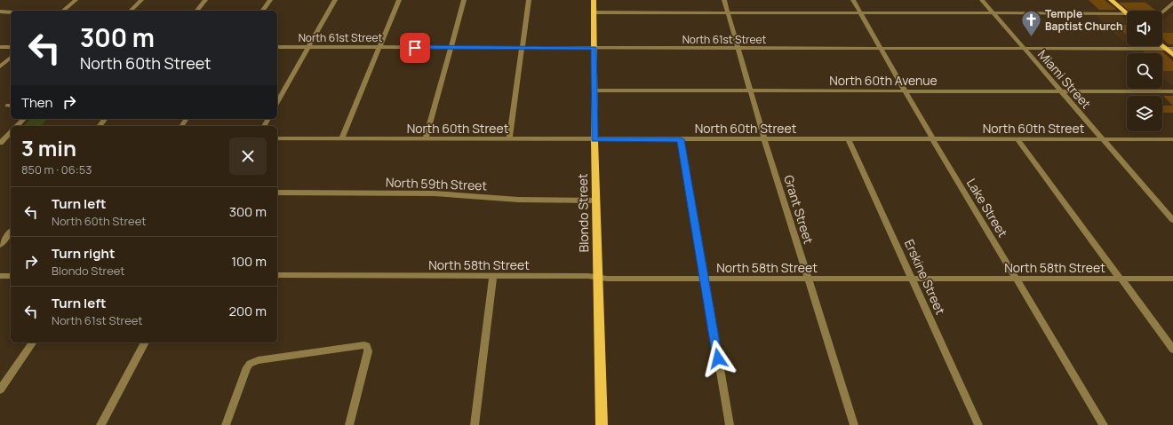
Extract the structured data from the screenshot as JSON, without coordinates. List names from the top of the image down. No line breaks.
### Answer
{"streets":{"main road":["Blondo Street"],"street":["North 61st Street","Miami Street","North 60th Avenue","North 60th Street","North 59th Street","Lake Street","Grant Street","North 58th Street","Erskine Street"]},"crossings":[["North 61st Street","Miami Street"],["North 61st Street","Lake Street"],["North 61st Street","Grant Street"],["North 61st Street","Blondo Street"],["Miami Street","North 60th Avenue"],["Miami Street","North 60th Street"],["North 60th Avenue","Lake Street"],["North 60th Avenue","Grant Street"],["North 60th Avenue","Blondo Street"],["North 60th Street","Lake Street"],["North 60th Street","Grant Street"],["North 60th Street","Blondo Street"],["North 60th Street","Erskine Street"],["North 59th Street","Blondo Street"],["Lake Street","North 58th Street"],["Grant Street","North 58th Street"],["Blondo Street","North 58th Street"],["North 58th Street","Erskine Street"]],"places":{"church":["Temple Baptist Church"]},"page":{"turn":["300 m","North 60th Street"],"then":"Then","heading":["3 min","850 m · 06:53"],"list":[{"name":"Turn left","note":"North 60th Street","value":"300 m"},{"name":"Turn right","note":"Blondo Street","value":"100 m"},{"name":"Turn left","note":"North 61st Street","value":"200 m"}]}}
